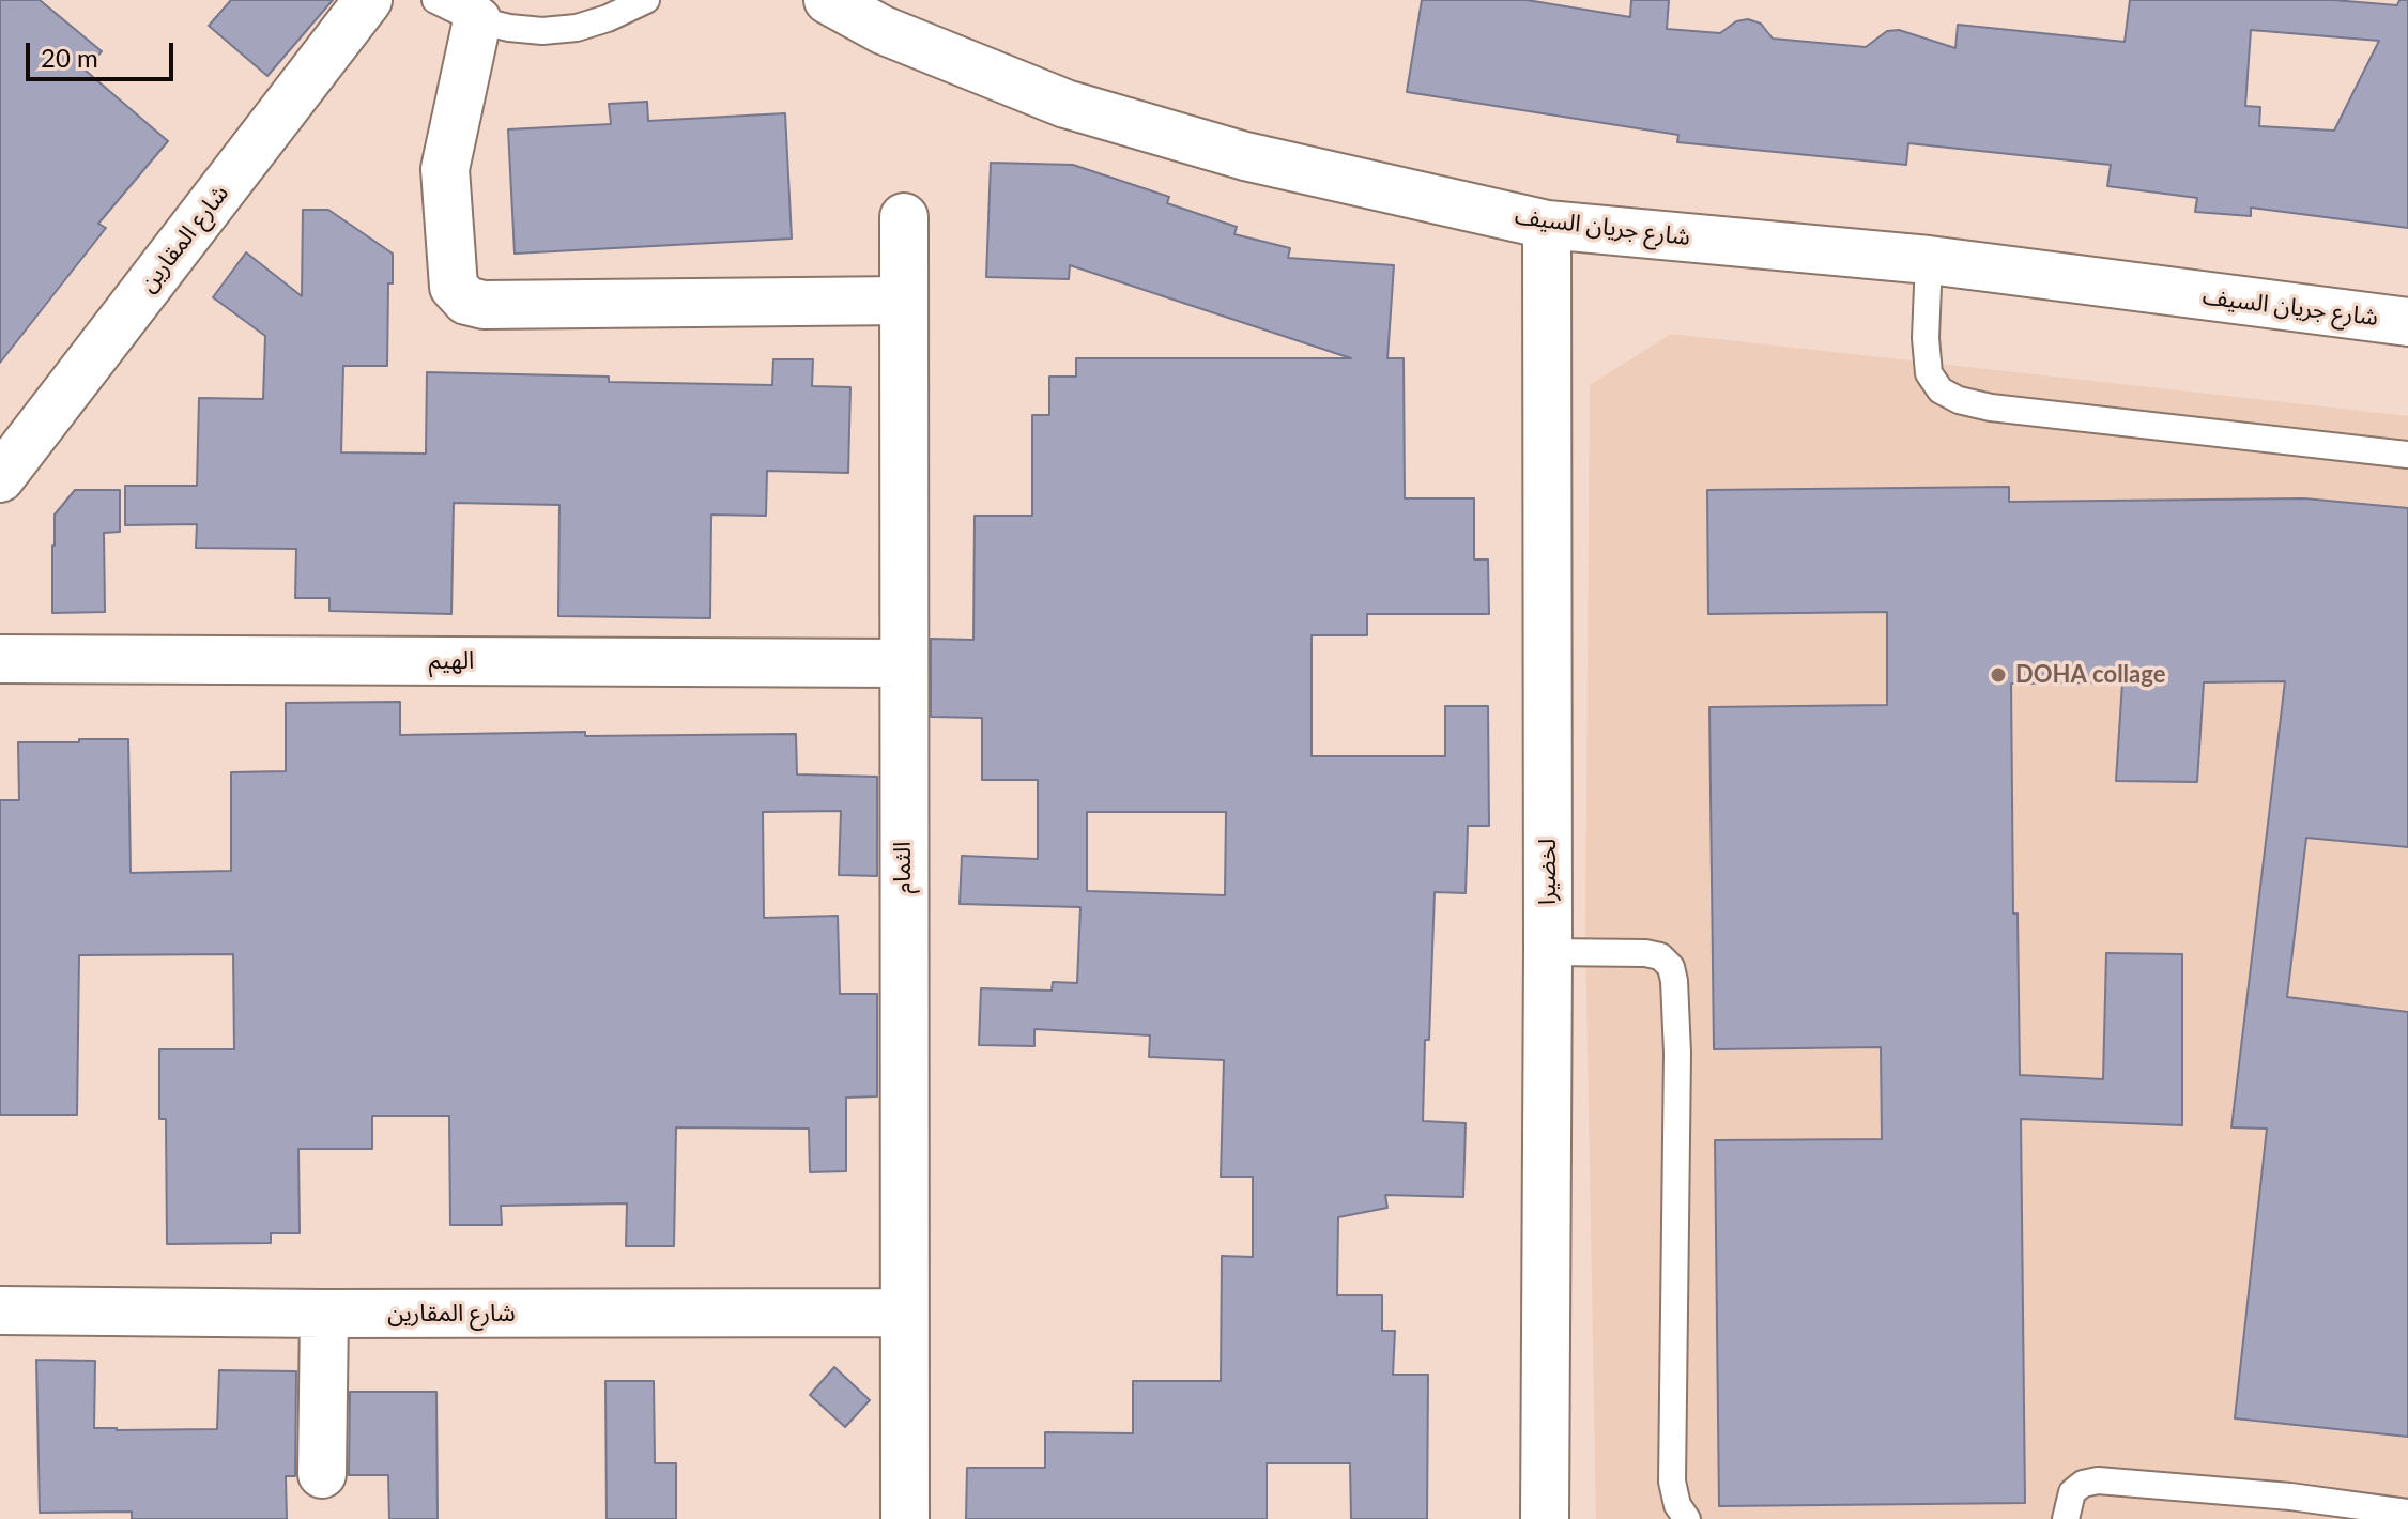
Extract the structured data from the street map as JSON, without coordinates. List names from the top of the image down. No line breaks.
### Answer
{"streets":{"street":["شارع جريان السيف","شارع المقارين","الهيم","الثمام","لخضيرا"]},"crossings":[["شارع جريان السيف","لخضيرا"],["شارع المقارين","الثمام"],["الهيم","الثمام"]],"places":["DOHA collage"],"scale_bar":"20 m"}
